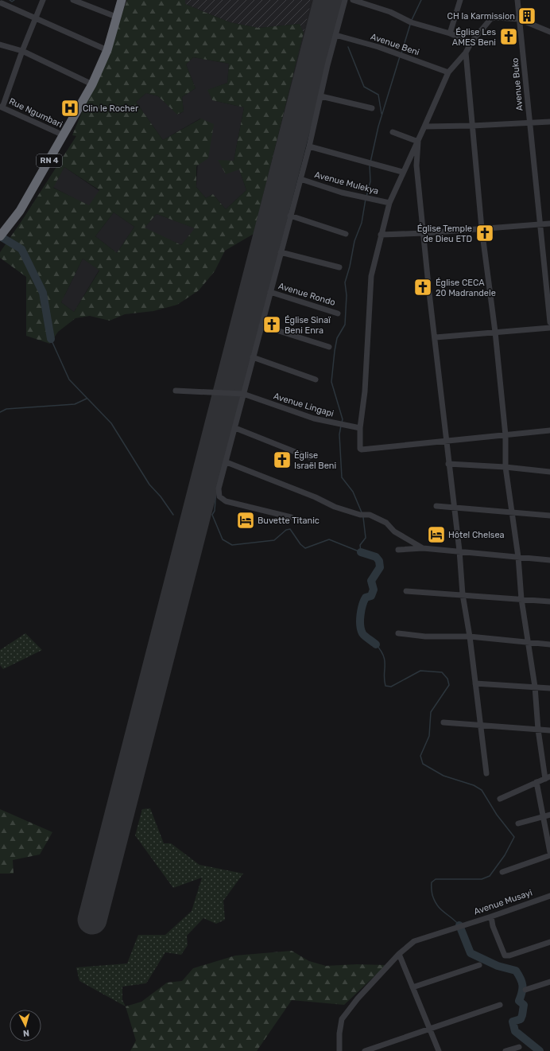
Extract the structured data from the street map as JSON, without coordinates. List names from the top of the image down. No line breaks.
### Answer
{"streets":{"highway":["RN 4"],"street":["Avenue Beni","Avenue Buko","Rue Ngumbari","Avenue Mulekya","Avenue Rondo","Avenue Lingapi","Avenue Musayi"]},"crossings":[["Rue Ngumbari","RN 4"]],"places":{"building":["CH la Karmission"],"church":["Église Les AMES Beni","Église Temple de Dieu ETD","Église CECA 20 Madrandele","Église Sinaï Beni Enra","Église Israël Beni"],"hospital":["Clin le Rocher"],"hotel":["Buvette Titanic","Hôtel Chelsea"]},"north":"bottom"}
